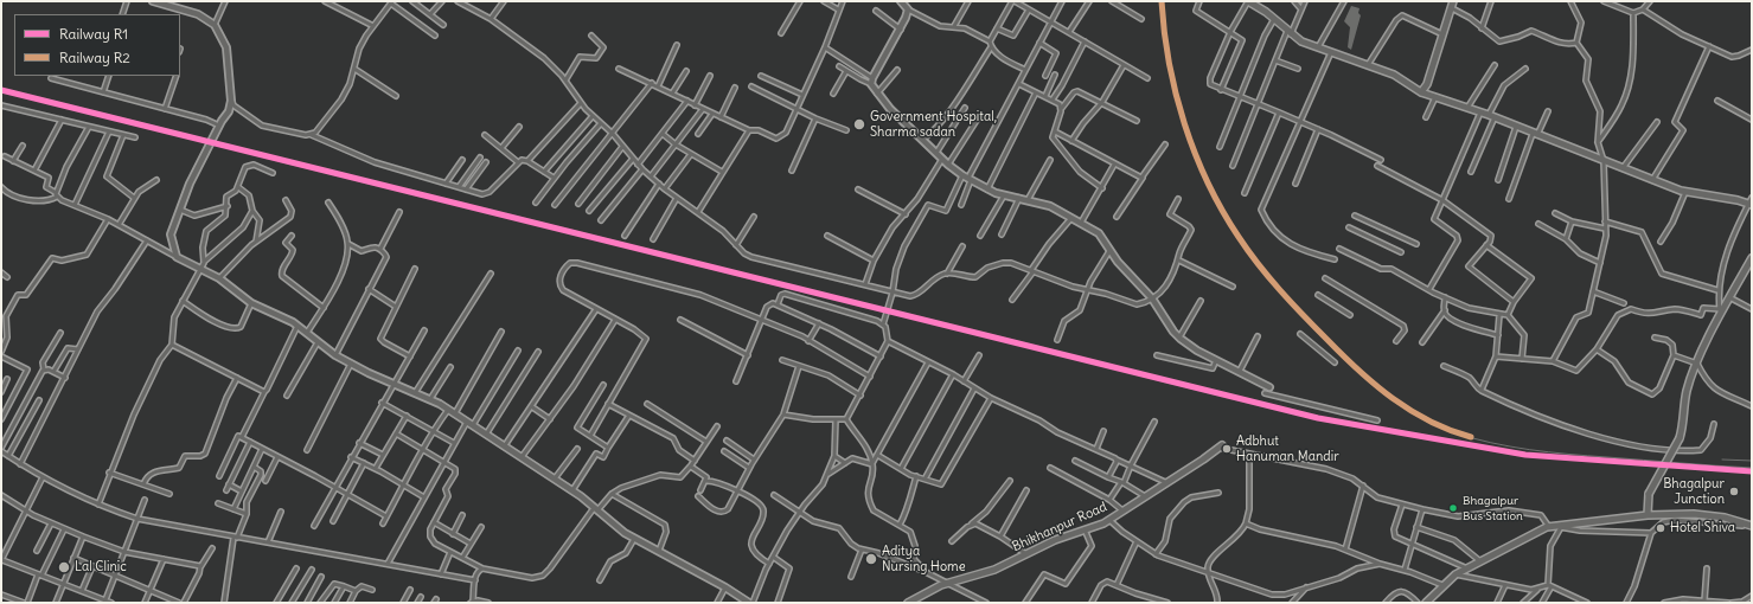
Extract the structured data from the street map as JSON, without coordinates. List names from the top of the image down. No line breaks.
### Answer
{"streets":{"main road":["Bhikhanpur Road"]},"places":["Government Hospital, Sharma sadan","Adbhut Hanuman Mandir","Bhagalpur Junction","Bhagalpur Bus Station","Hotel Shiva","Aditya Nursing Home","Lal Clinic"],"lines":["rail line R2","rail line R1"],"legend":["Railway R1","Railway R2"]}
